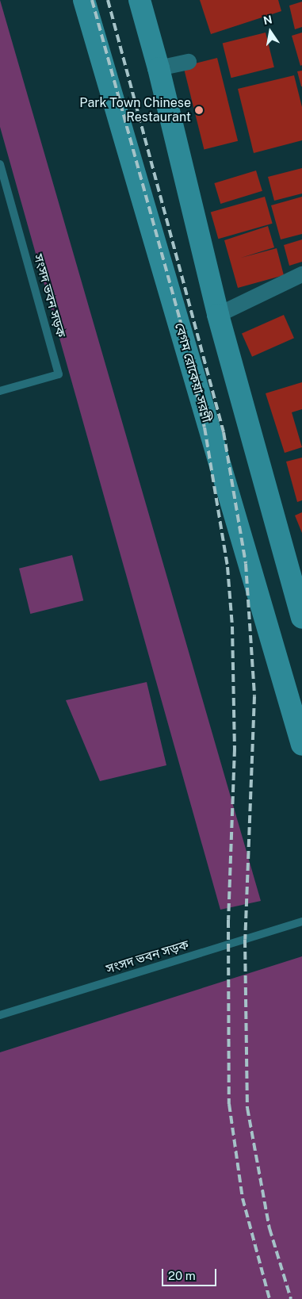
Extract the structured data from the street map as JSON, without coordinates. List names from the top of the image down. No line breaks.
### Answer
{"streets":{"main road":["বেগম রোকেয়া সরণী"],"lane":["সংসদ ভবন সড়ক"]},"places":["Park Town Chinese Restaurant"],"scale_bar":"20 m","north":"top"}
